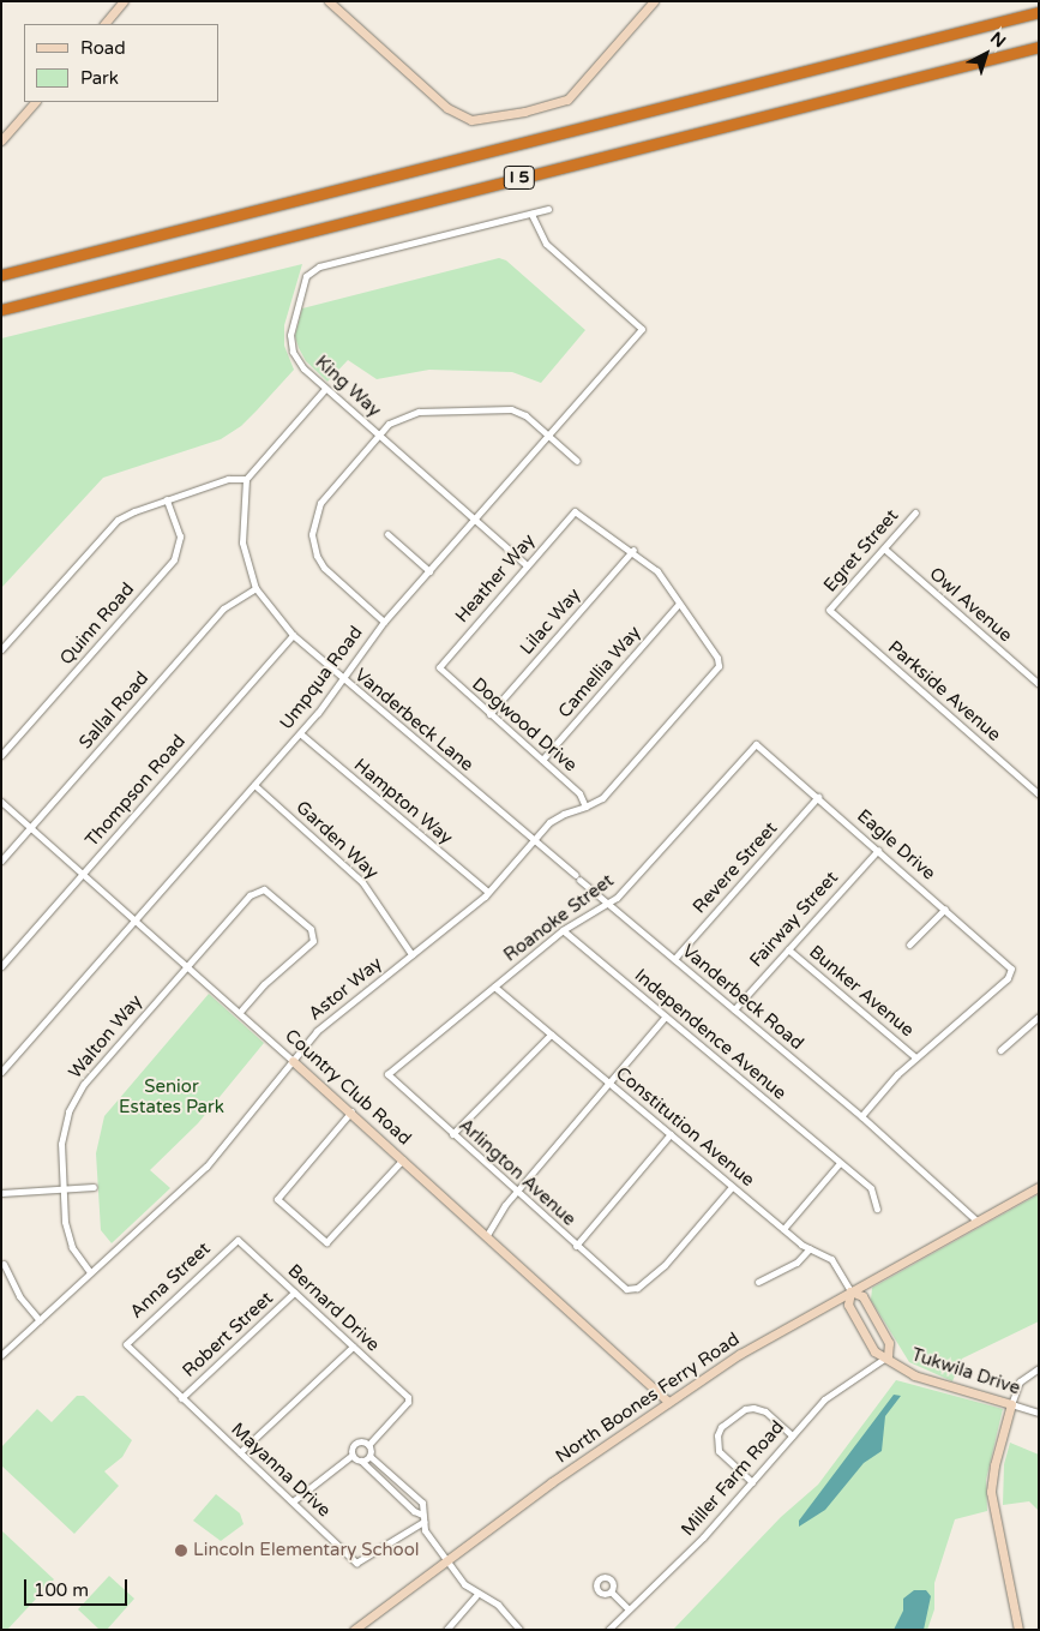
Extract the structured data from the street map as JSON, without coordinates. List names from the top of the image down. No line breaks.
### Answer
{"streets":{"highway":["I 5"],"main road":["Country Club Road","Tukwila Drive","North Boones Ferry Road"],"street":["King Way","Egret Street","Heather Way","Owl Avenue","Lilac Way","Quinn Road","Camellia Way","Umpqua Road","Parkside Avenue","Sallal Road","Vanderbeck Lane","Dogwood Drive","Thompson Road","Hampton Way","Garden Way","Eagle Drive","Revere Street","Roanoke Street","Fairway Street","Astor Way","Bunker Avenue","Vanderbeck Road","Independence Avenue","Walton Way","Constitution Avenue","Arlington Avenue","Anna Street","Bernard Drive","Robert Street","Mayanna Drive","Miller Farm Road"]},"crossings":[["King Way","Heather Way"],["King Way","Umpqua Road"],["Egret Street","Owl Avenue"],["Egret Street","Parkside Avenue"],["Heather Way","Lilac Way"],["Heather Way","Dogwood Drive"],["Lilac Way","Dogwood Drive"],["Camellia Way","Dogwood Drive"],["Camellia Way","Astor Way"],["Umpqua Road","Vanderbeck Lane"],["Umpqua Road","Hampton Way"],["Umpqua Road","Garden Way"],["Umpqua Road","Country Club Road"],["Sallal Road","Vanderbeck Lane"],["Sallal Road","Country Club Road"],["Vanderbeck Lane","Thompson Road"],["Vanderbeck Lane","Astor Way"],["Vanderbeck Lane","Vanderbeck Road"],["Dogwood Drive","Astor Way"],["Thompson Road","Country Club Road"],["Hampton Way","Astor Way"],["Garden Way","Astor Way"],["Eagle Drive","Revere Street"],["Eagle Drive","Roanoke Street"],["Eagle Drive","Fairway Street"],["Eagle Drive","Bunker Avenue"],["Revere Street","Vanderbeck Road"],["Roanoke Street","Vanderbeck Road"],["Roanoke Street","Independence Avenue"],["Roanoke Street","Constitution Avenue"],["Roanoke Street","Arlington Avenue"],["Fairway Street","Bunker Avenue"],["Fairway Street","Vanderbeck Road"],["Astor Way","Walton Way"],["Astor Way","Country Club Road"],["Vanderbeck Road","North Boones Ferry Road"],["Walton Way","Country Club Road"],["Country Club Road","North Boones Ferry Road"],["Constitution Avenue","Arlington Avenue"],["Constitution Avenue","Tukwila Drive"],["Constitution Avenue","North Boones Ferry Road"],["Anna Street","Bernard Drive"],["Anna Street","Mayanna Drive"],["Bernard Drive","Robert Street"],["Robert Street","Mayanna Drive"],["Tukwila Drive","North Boones Ferry Road"],["Tukwila Drive","Miller Farm Road"]],"parks":["Senior Estates Park"],"places":["Lincoln Elementary School"],"legend":["Road","Park"],"scale_bar":"100 m","north":"top right"}
